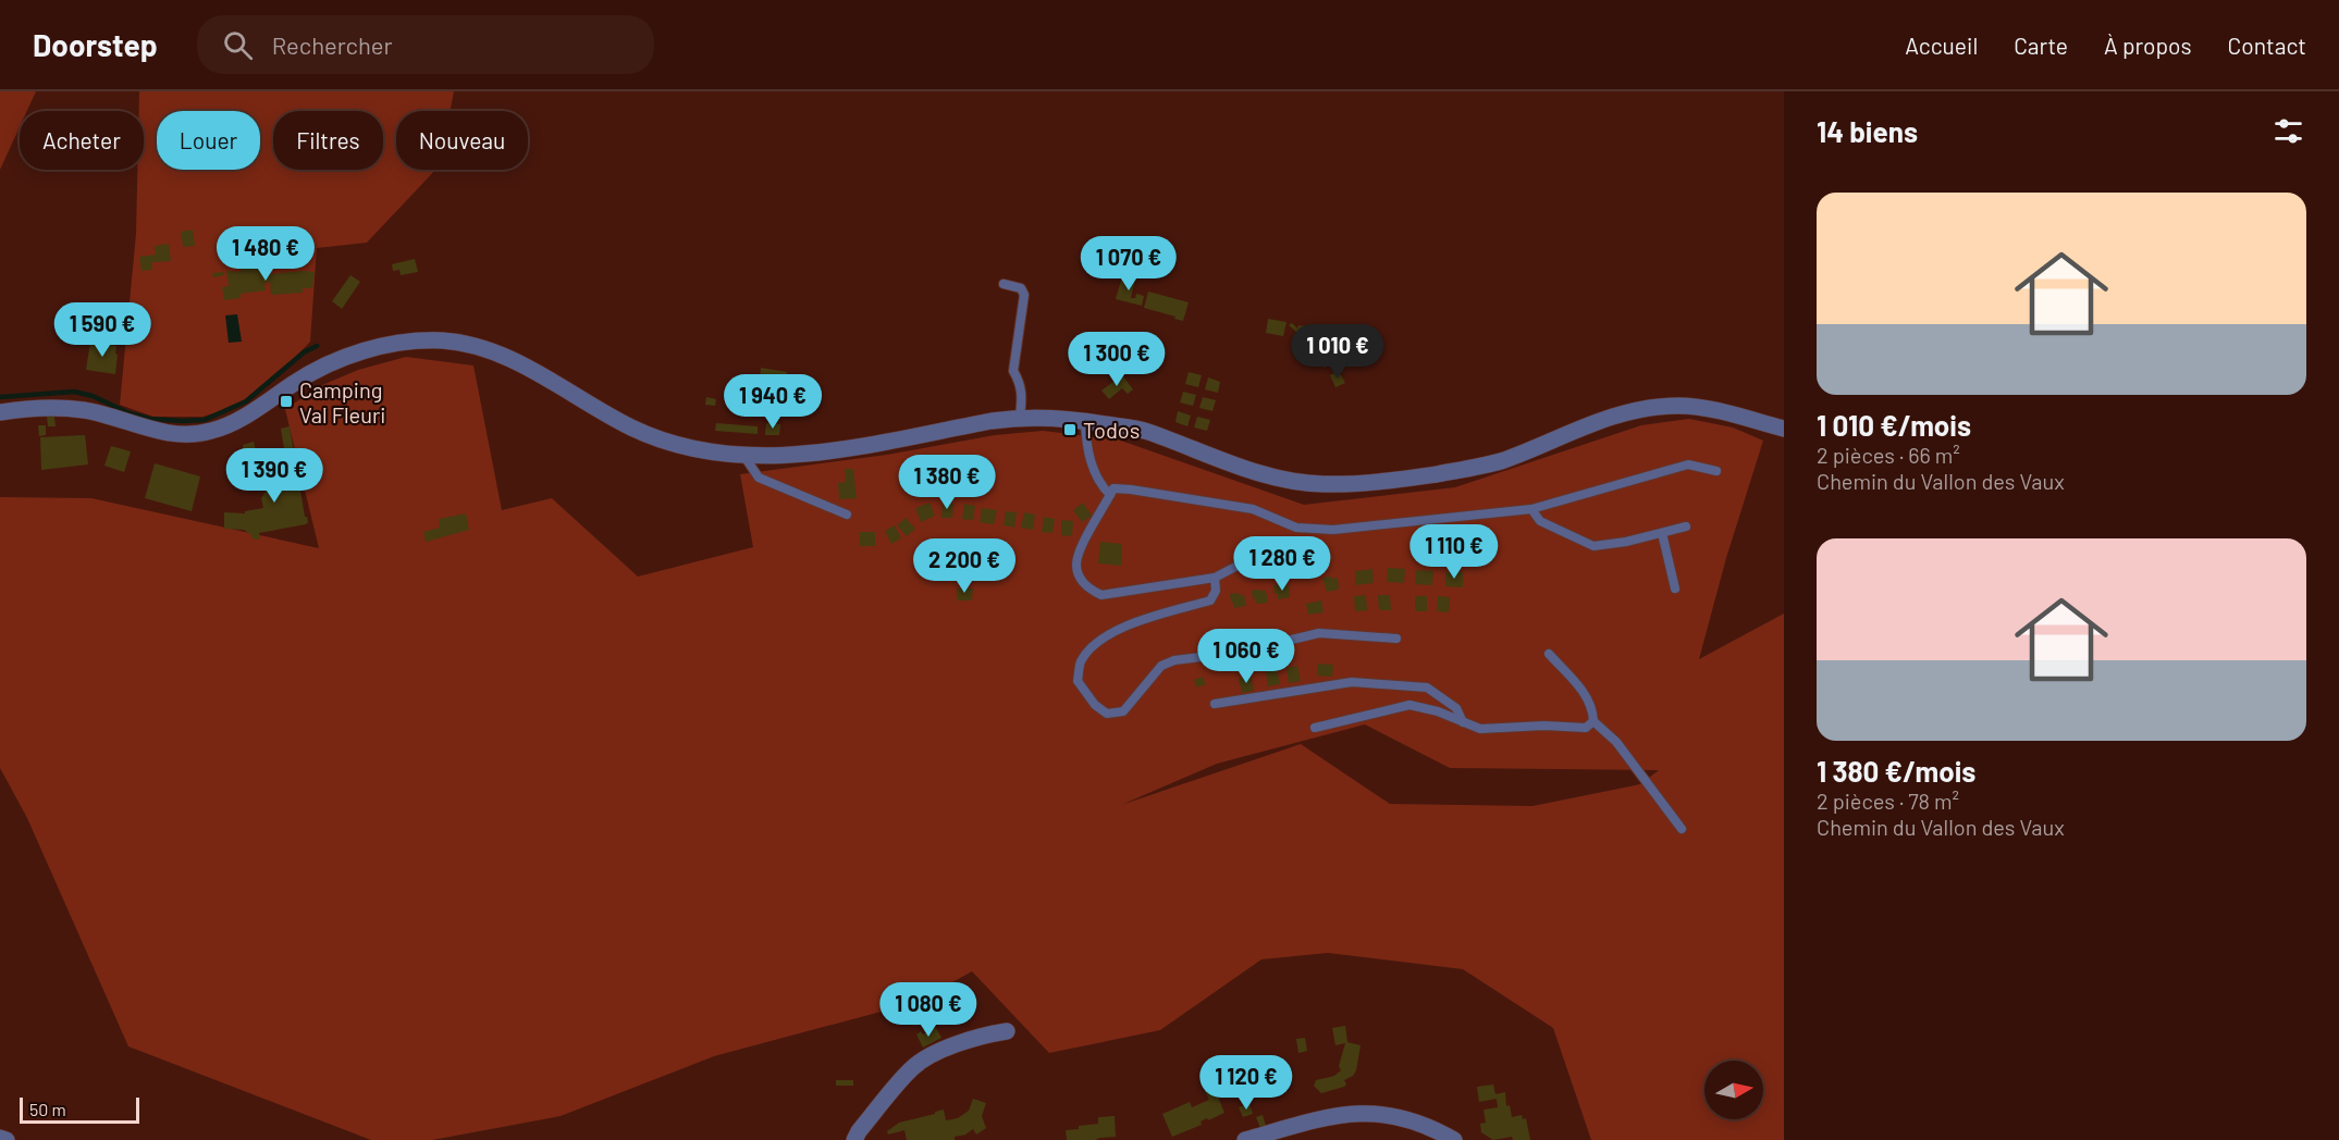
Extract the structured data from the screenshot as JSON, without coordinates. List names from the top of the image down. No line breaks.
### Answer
{"places":{"transit":["Camping Val Fleuri","Todos"]},"scale_bar":"50 m","north":"right","page":{"header":"Doorstep","search":"Rechercher","nav":["Accueil","Carte","À propos","Contact"],"heading":"14 biens","chip":["Acheter","Louer","Filtres","Nouveau"],"list":[{"name":"1 010 €/mois","note":"2 pièces · 66 m² · Chemin du Vallon des Vaux"},{"name":"1 380 €/mois","note":"2 pièces · 78 m² · Chemin du Vallon des Vaux"}],"price":["1 480 €","1 070 €","1 590 €","1 010 €","1 300 €","1 940 €","1 390 €","1 380 €","1 110 €","1 280 €","2 200 €","1 060 €","1 080 €","1 120 €"],"scale":"50 m"}}
